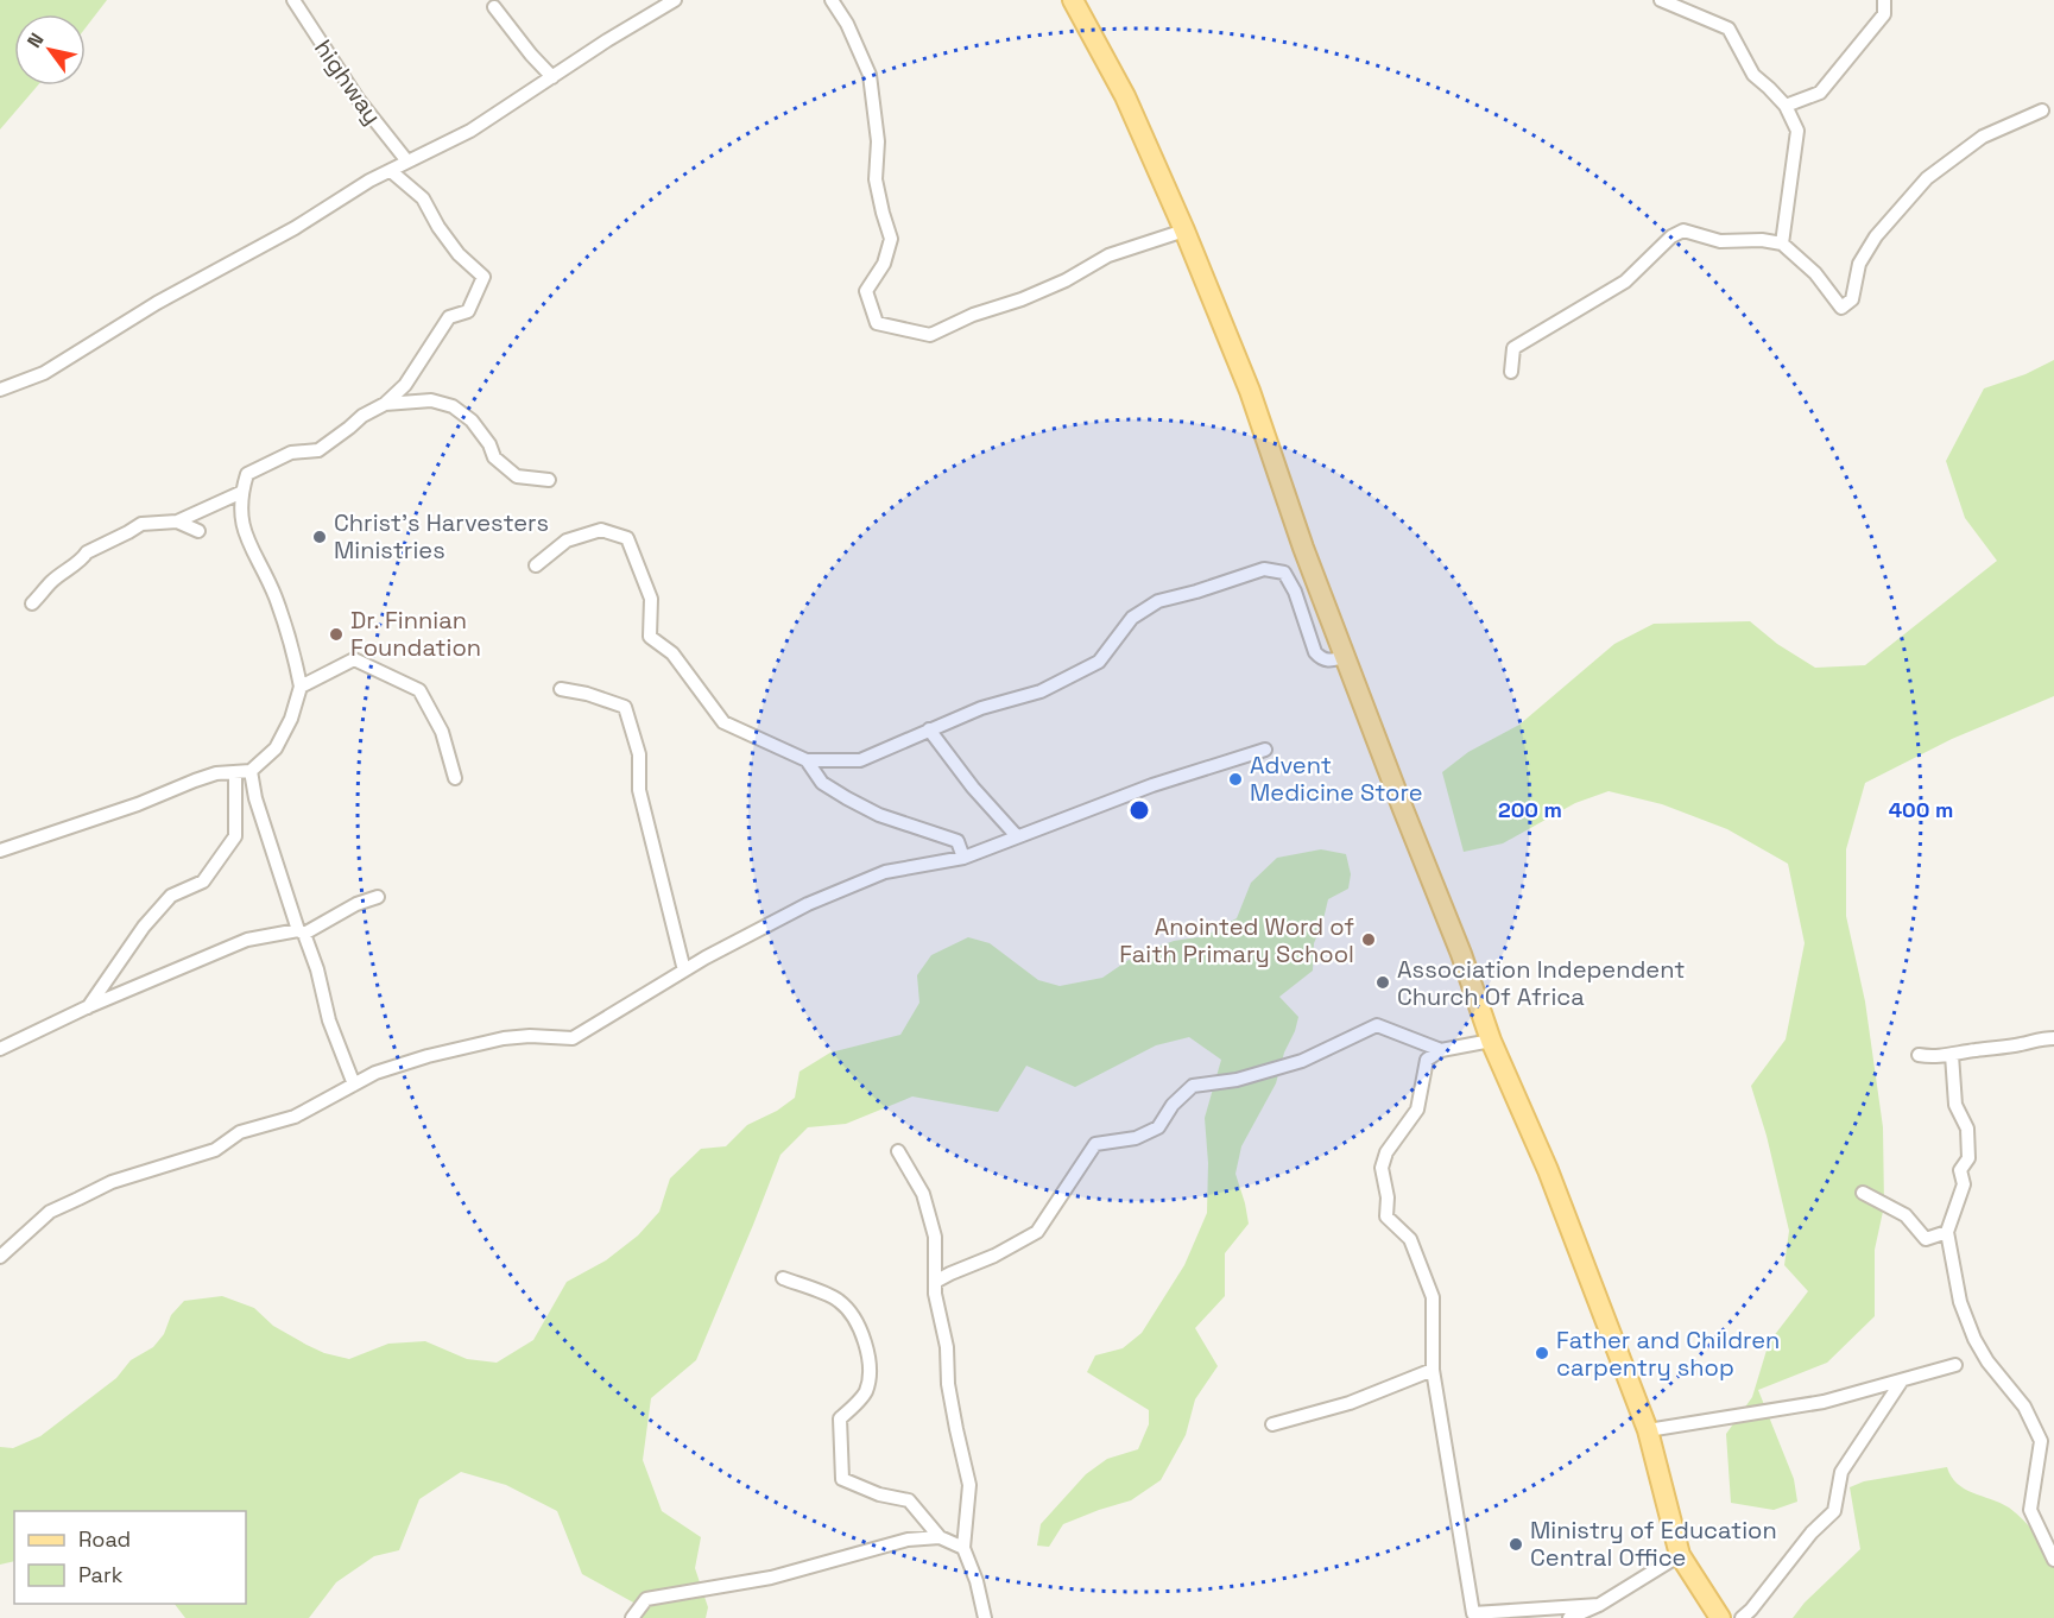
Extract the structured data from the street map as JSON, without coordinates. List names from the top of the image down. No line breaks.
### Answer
{"streets":{"street":["highway"]},"places":["Christ's Harvesters Ministries","Dr. Finnian Foundation","Advent Medicine Store","Anointed Word of Faith Primary School","Association Independent Church Of Africa","Father and Children carpentry shop","Ministry of Education Central Office"],"legend":["Road","Park"],"north":"top left","rings":["200 m","400 m"]}
